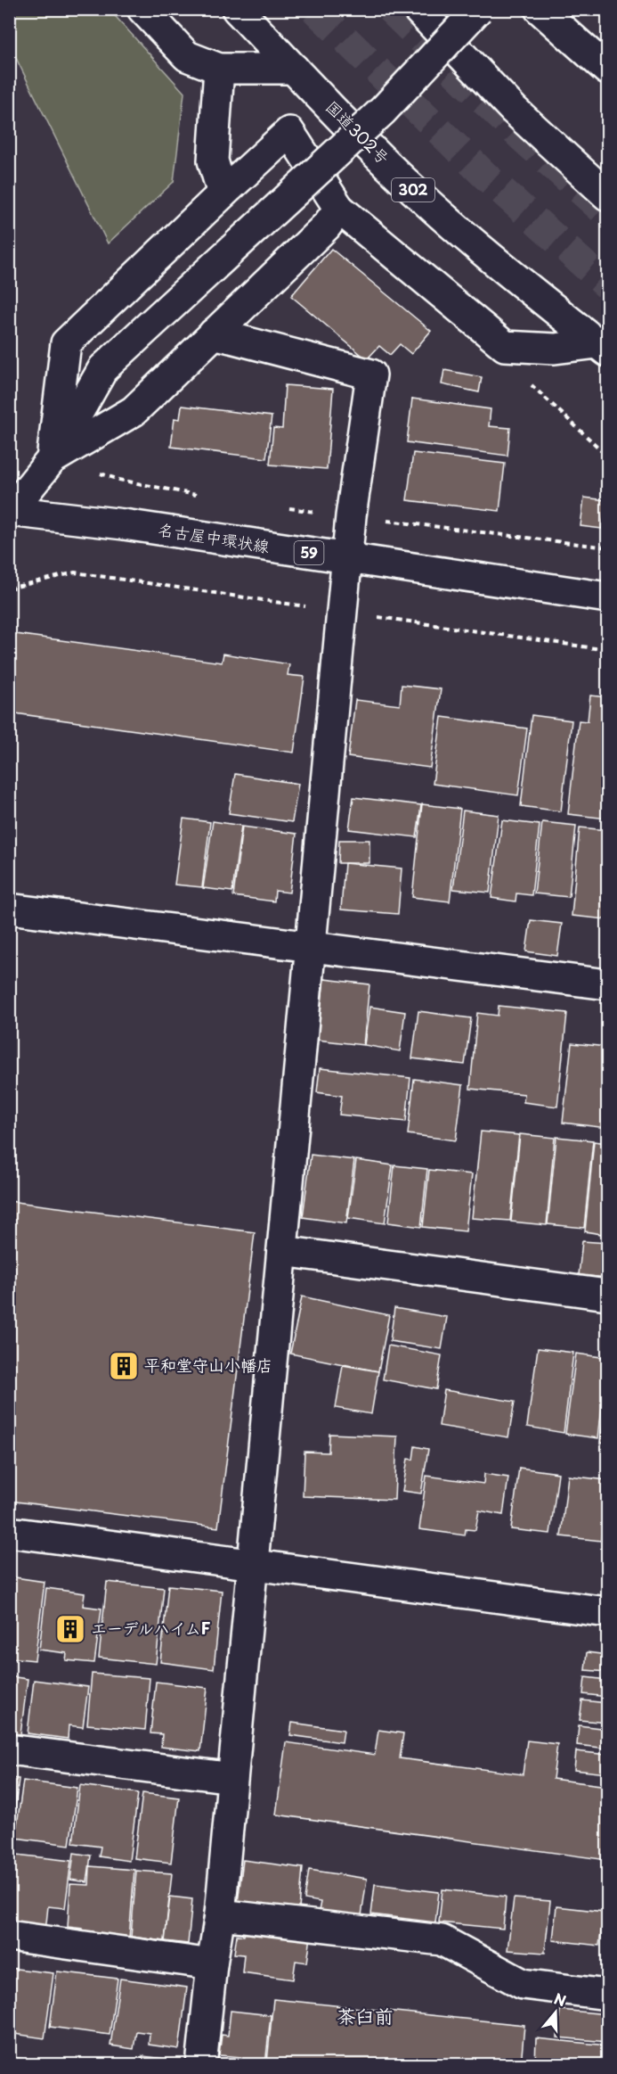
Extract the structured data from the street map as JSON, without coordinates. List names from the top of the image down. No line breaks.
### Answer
{"streets":{"main road":["国道302号","302","名古屋中環状線","59"]},"districts":["茶臼前"],"places":{"building":["平和堂守山小幡店","エーデルハイムF"]},"north":"top"}
